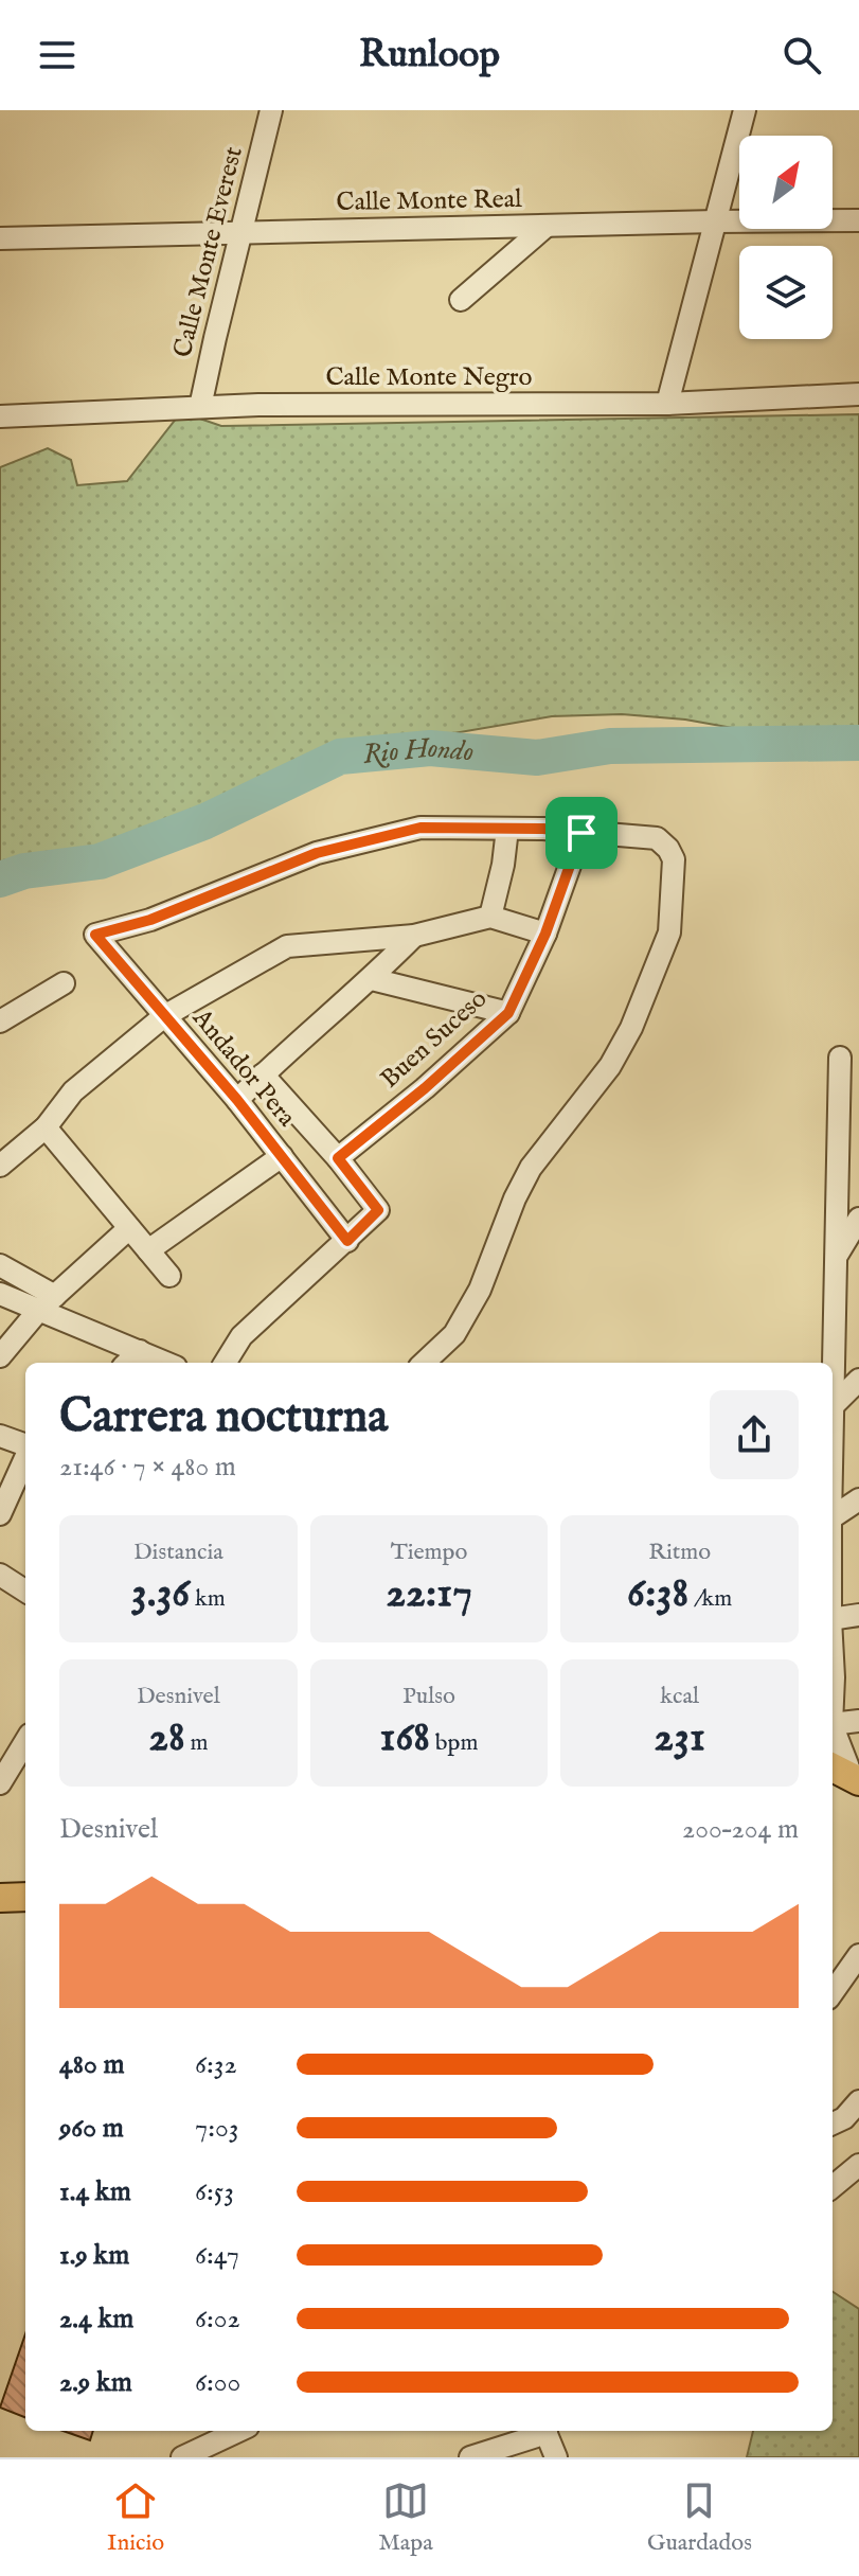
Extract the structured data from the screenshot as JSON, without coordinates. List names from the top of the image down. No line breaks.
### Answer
{"streets":{"street":["Calle Monte Real","Calle Monte Everest","Calle Monte Negro","Buen Suceso","Andador Pera"]},"crossings":[["Calle Monte Real","Calle Monte Everest"],["Calle Monte Everest","Calle Monte Negro"]],"water":["Rio Hondo"],"north":"top right","page":{"header":"Runloop","heading":["Carrera nocturna","21:46 · 7 × 480 m"],"stats":[["Distancia","3.36 km"],["Tiempo","22:17"],["Ritmo","6:38 /km"],["Desnivel","28 m"],["Pulso","168 bpm"],["kcal","231"]],"chart":["Desnivel","200–204 m"],"list":[{"name":"480 m","note":"6:32"},{"name":"960 m","note":"7:03"},{"name":"1.4 km","note":"6:53"},{"name":"1.9 km","note":"6:47"},{"name":"2.4 km","note":"6:02"},{"name":"2.9 km","note":"6:00"}],"tabs":["Inicio","Mapa","Guardados"]}}
